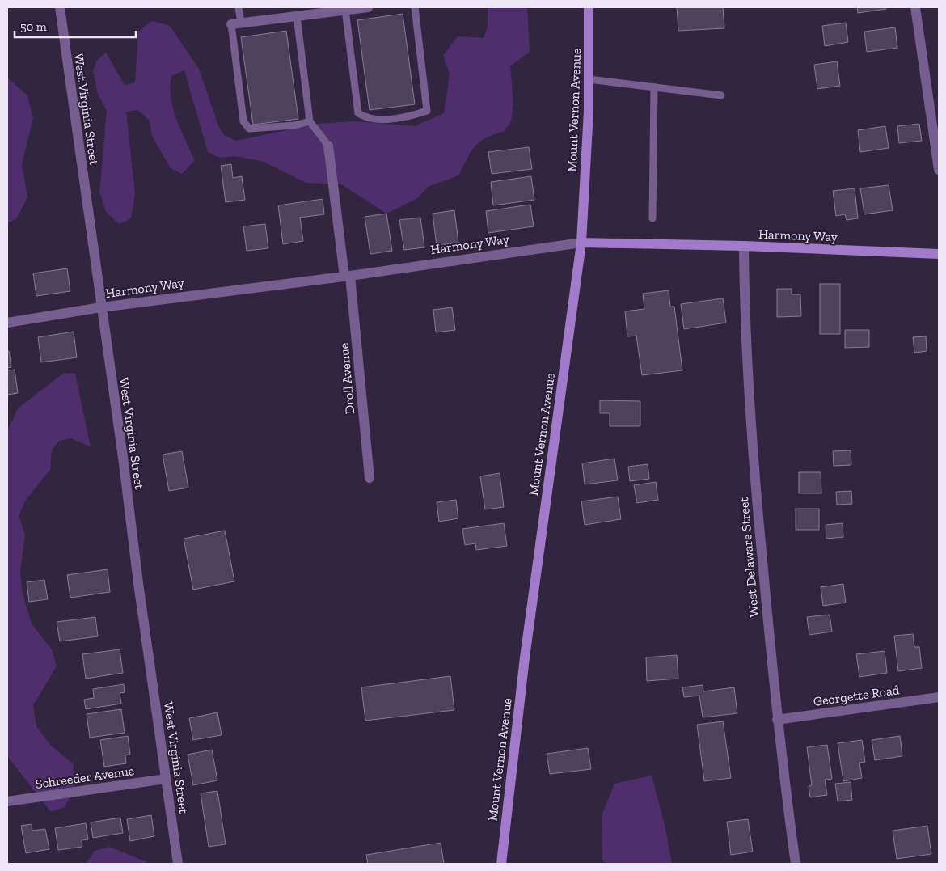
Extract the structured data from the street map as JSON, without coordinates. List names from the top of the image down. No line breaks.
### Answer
{"streets":{"main road":["Mount Vernon Avenue","Harmony Way"],"street":["West Virginia Street","Droll Avenue","West Delaware Street","Georgette Road","Schreeder Avenue"]},"crossings":[["West Virginia Street","Harmony Way"],["West Virginia Street","Schreeder Avenue"],["Mount Vernon Avenue","Harmony Way"],["Harmony Way","Droll Avenue"],["Harmony Way","West Delaware Street"],["West Delaware Street","Georgette Road"]],"scale_bar":"50 m"}
